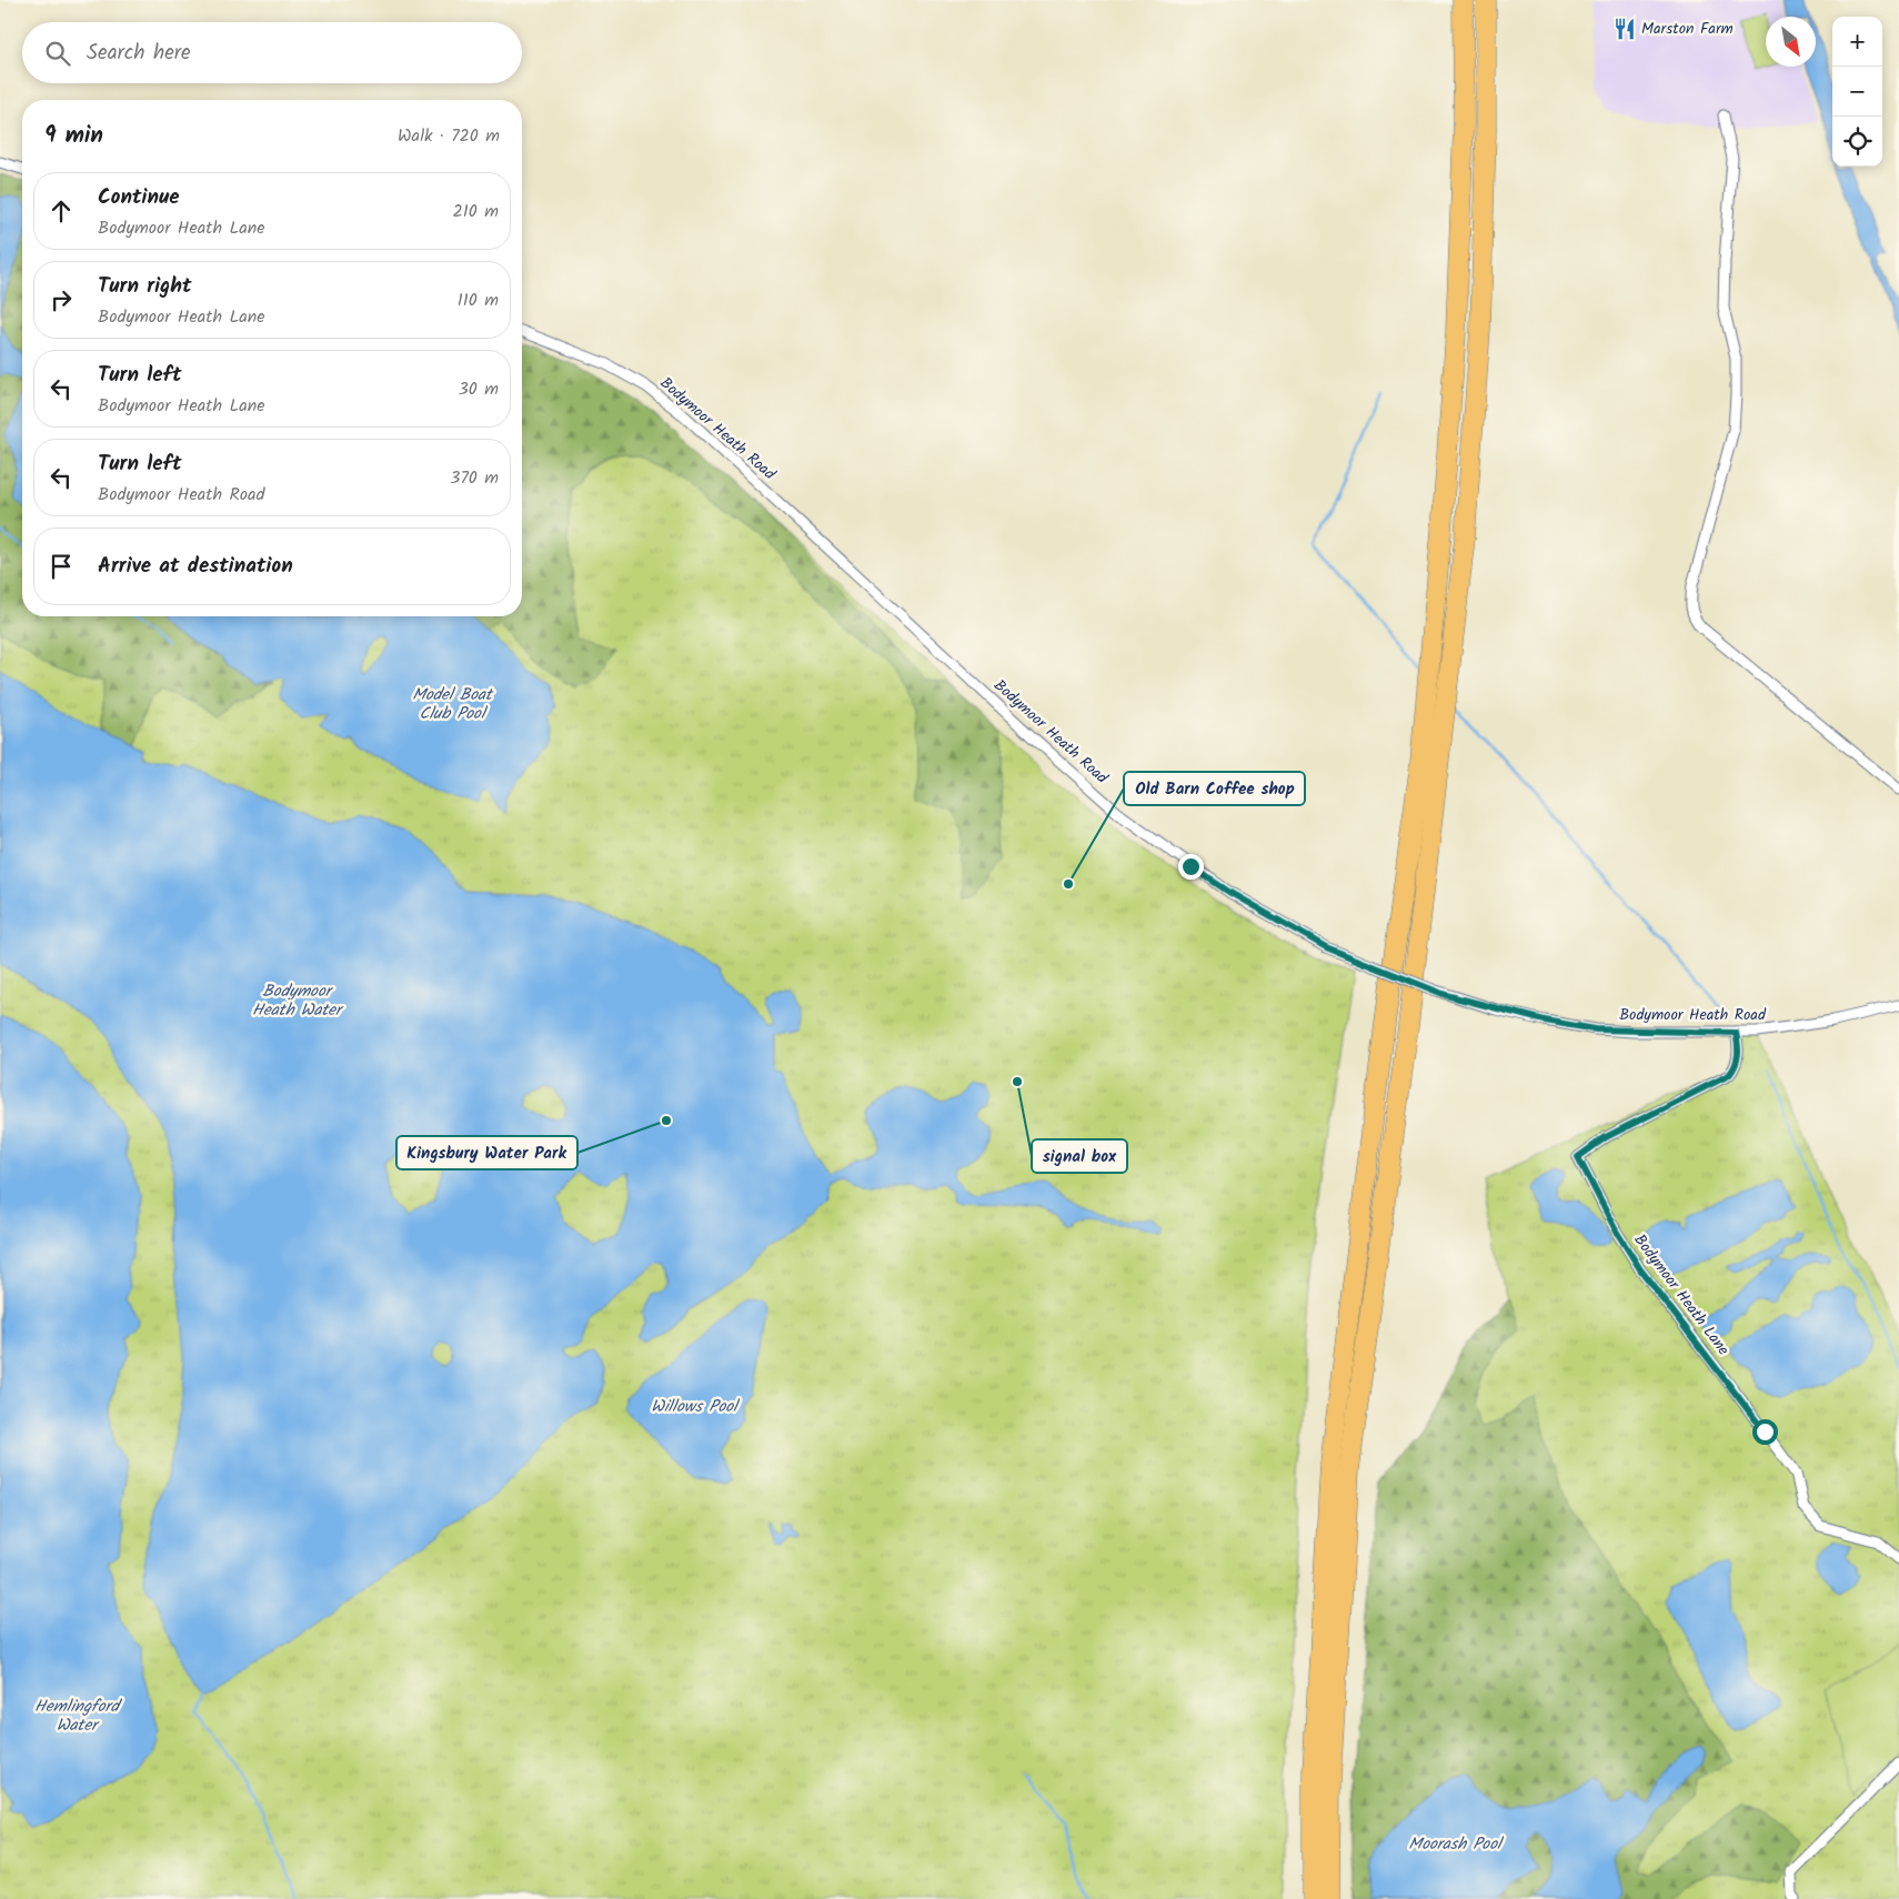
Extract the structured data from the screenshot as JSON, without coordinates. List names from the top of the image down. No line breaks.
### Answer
{"streets":{"street":["Bodymoor Heath Road","Bodymoor Heath Lane"]},"crossings":[["Bodymoor Heath Road","Bodymoor Heath Lane"]],"water":["Model Boat Club Pool","Bodymoor Heath Water","Willows Pool","Hemlingford Water","Moorash Pool"],"places":{"restaurant":["Marston Farm"],"other":["Old Barn Coffee shop","signal box","Kingsbury Water Park"]},"north":"bottom right","page":{"map_buttons":["+","−"],"search":"Search here","heading":["9 min","Walk · 720 m"],"list":[["Continue","Bodymoor Heath Lane","210 m"],["Turn right","Bodymoor Heath Lane","110 m"],["Turn left","Bodymoor Heath Lane","30 m"],["Turn left","Bodymoor Heath Road","370 m"],"Arrive at destination"]}}
